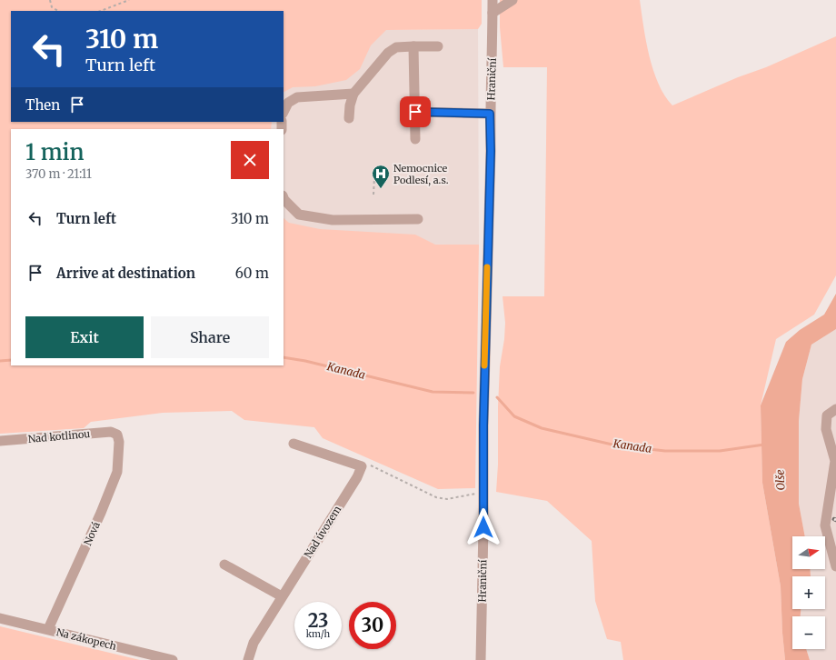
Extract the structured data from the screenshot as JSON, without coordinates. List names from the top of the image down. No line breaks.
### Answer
{"streets":{"street":["Hraniční","Nad kotlinou","Nad úvozem","Nová","Na zákopech"]},"crossings":[["Nad kotlinou","Nová"],["Nová","Na zákopech"]],"water":["Kanada","Olše"],"places":{"hospital":["Nemocnice Podlesí, a.s."]},"north":"right","page":{"turn":["310 m","Turn left"],"then":"Then","heading":["1 min","370 m · 21:11"],"list":[{"name":"Turn left","value":"310 m"},{"name":"Arrive at destination","value":"60 m"}],"buttons":["Exit","Share"],"map_buttons":["+","−"],"speed":"23 km/h","limit":"30"}}
